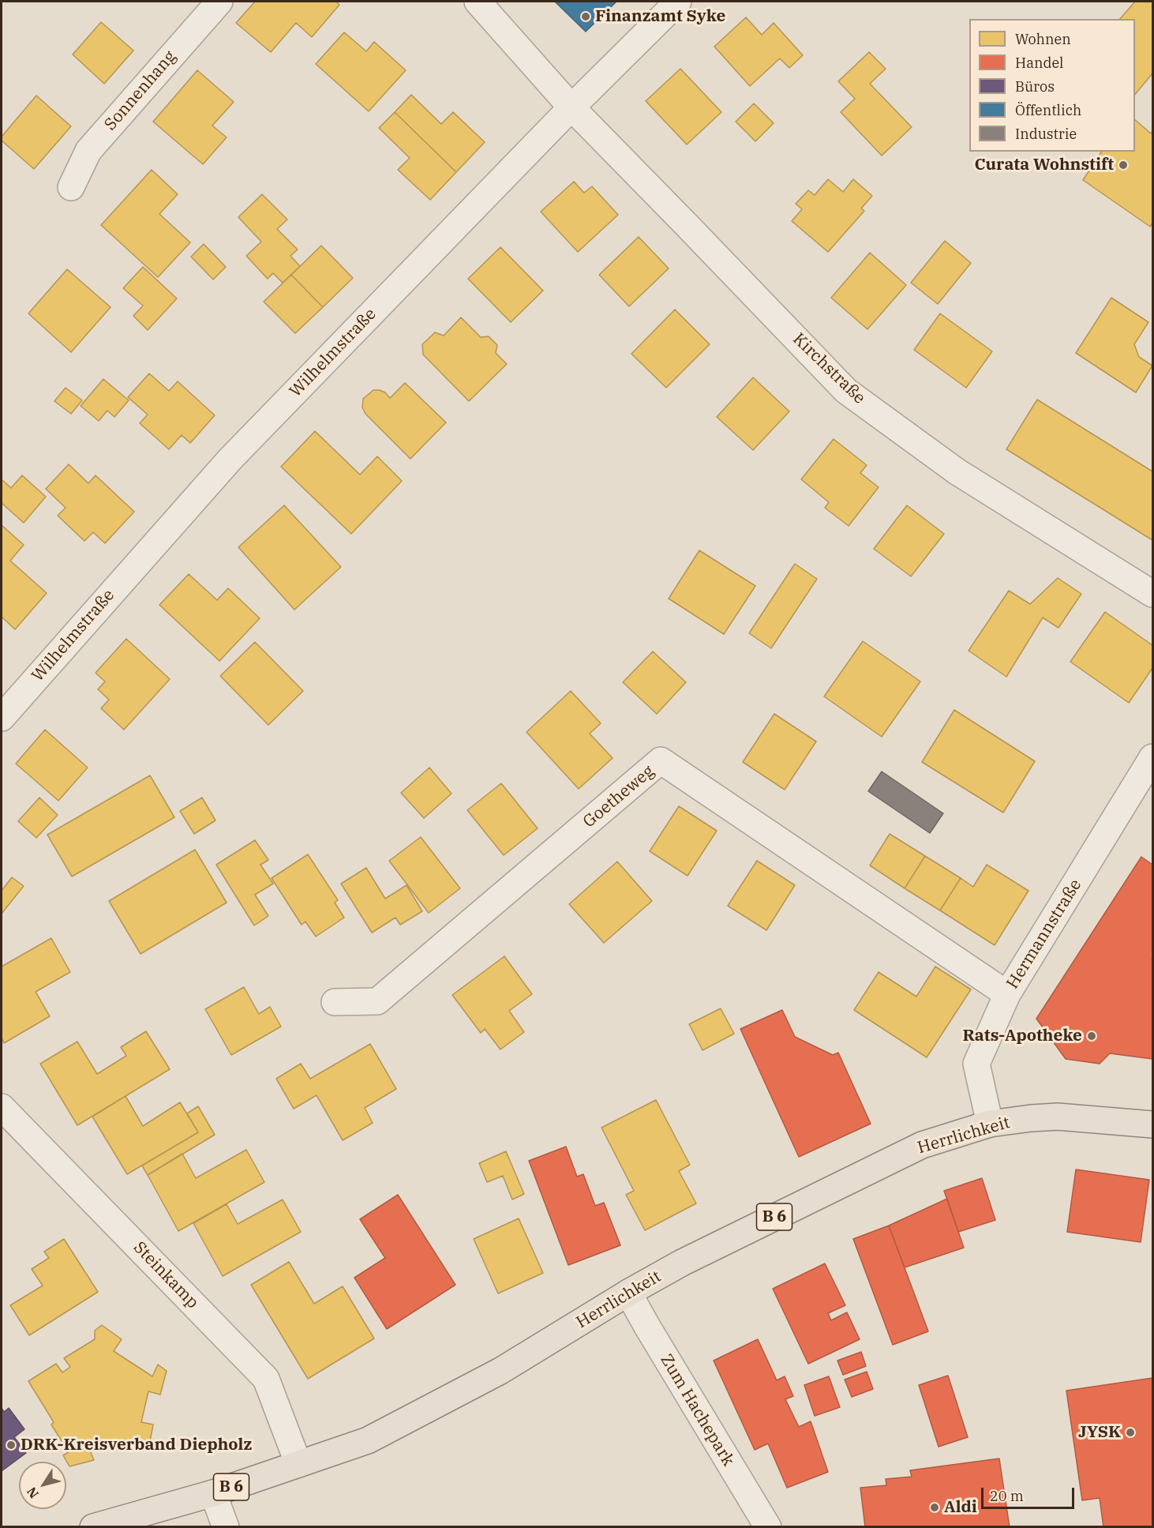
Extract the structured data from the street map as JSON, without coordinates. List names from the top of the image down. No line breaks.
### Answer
{"streets":{"main road":["Herrlichkeit","B 6"],"street":["Sonnenhang","Wilhelmstraße","Kirchstraße","Goetheweg","Hermannstraße","Steinkamp","Zum Hachepark"]},"crossings":[["Wilhelmstraße","Kirchstraße"],["Goetheweg","Hermannstraße"],["Hermannstraße","Herrlichkeit"],["Herrlichkeit","Steinkamp"],["Herrlichkeit","Zum Hachepark"]],"places":["Finanzamt Syke","Curata Wohnstift","Rats-Apotheke","JYSK","DRK-Kreisverband Diepholz","Aldi"],"legend":["Wohnen","Handel","Büros","Öffentlich","Industrie"],"scale_bar":"20 m","north":"bottom left"}
